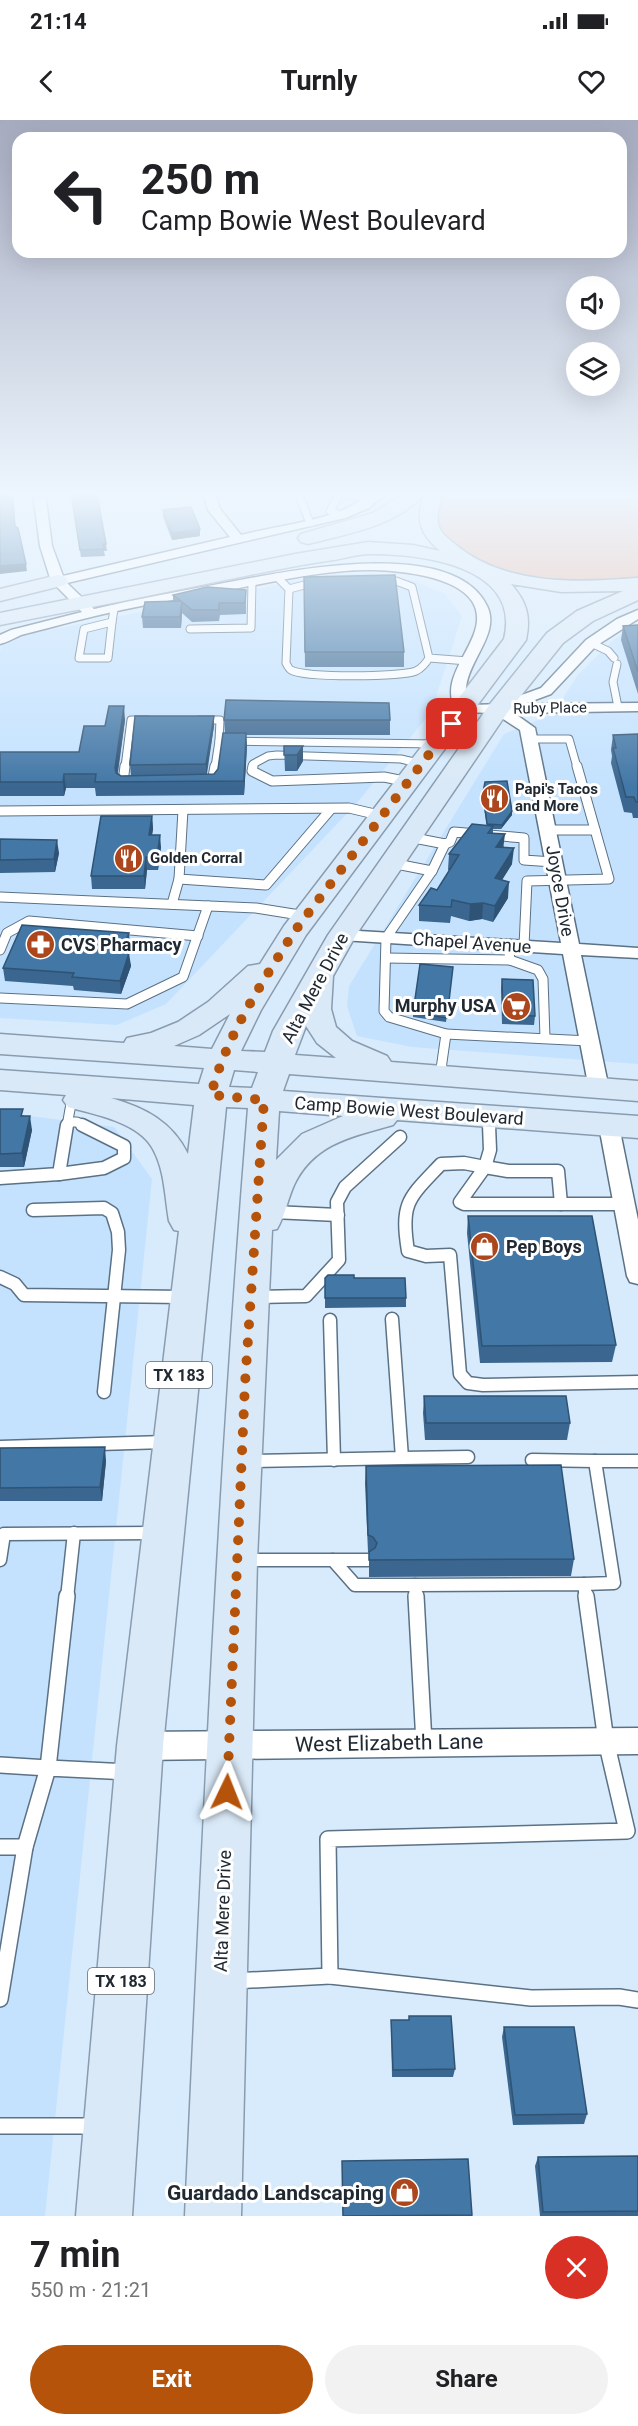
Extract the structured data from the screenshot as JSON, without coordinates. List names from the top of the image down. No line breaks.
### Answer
{"streets":{"main road":["Alta Mere Drive","Camp Bowie West Boulevard","TX 183"],"street":["Ruby Place","Joyce Drive","Chapel Avenue","West Elizabeth Lane"]},"crossings":[["Ruby Place","Joyce Drive"],["Ruby Place","Alta Mere Drive"],["Ruby Place","TX 183"],["Joyce Drive","Chapel Avenue"],["Joyce Drive","Alta Mere Drive"],["Joyce Drive","Camp Bowie West Boulevard"],["Chapel Avenue","Alta Mere Drive"],["Alta Mere Drive","Camp Bowie West Boulevard"],["Alta Mere Drive","West Elizabeth Lane"],["Camp Bowie West Boulevard","TX 183"],["TX 183","West Elizabeth Lane"]],"places":{"restaurant":["Papi's Tacos and More","Golden Corral"],"pharmacy":["CVS Pharmacy"],"supermarket":["Murphy USA"],"shop":["Pep Boys","Guardado Landscaping"]},"page":{"status":"21:14","header":"Turnly","turn":["250 m","Camp Bowie West Boulevard"],"heading":["7 min","550 m · 21:21"],"buttons":["Exit","Share"]}}
